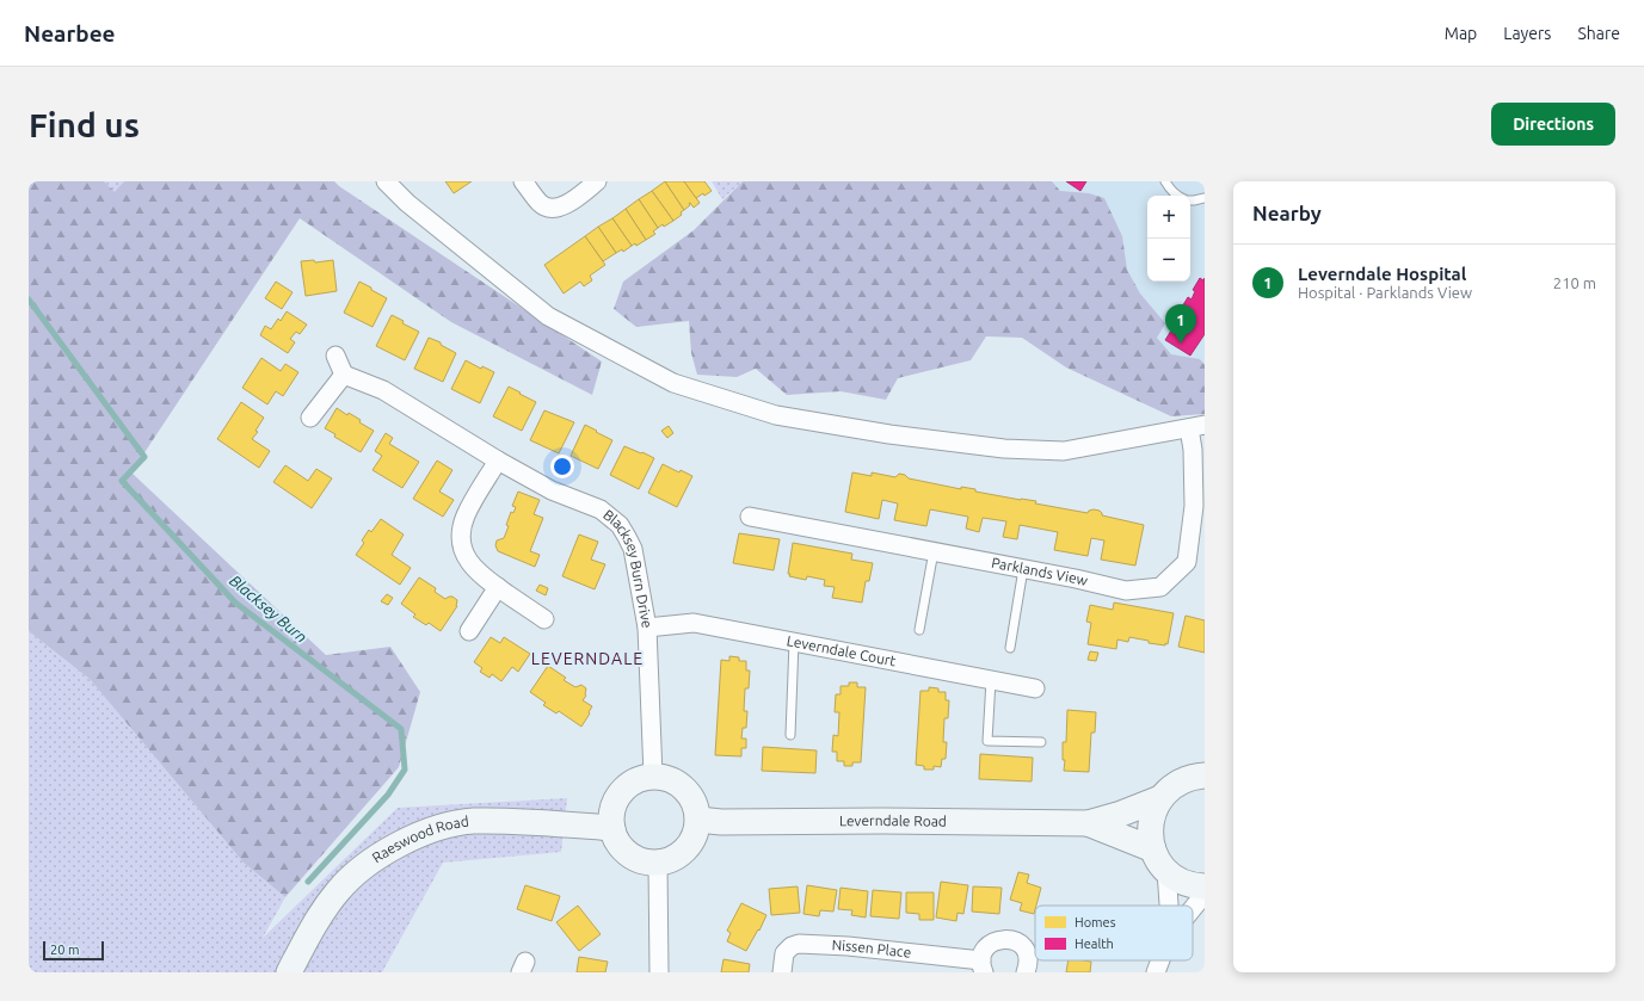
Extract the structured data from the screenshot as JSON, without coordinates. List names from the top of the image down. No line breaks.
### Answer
{"streets":{"street":["Blacksey Burn Drive","Parklands View","Leverndale Court","Leverndale Road","Raeswood Road","Nissen Place"]},"crossings":[["Blacksey Burn Drive","Leverndale Court"],["Blacksey Burn Drive","Leverndale Road"],["Blacksey Burn Drive","Raeswood Road"],["Leverndale Road","Raeswood Road"]],"districts":["LEVERNDALE"],"water":["Blacksey Burn"],"legend":["Homes","Health"],"scale_bar":"20 m","page":{"header":"Nearbee","nav":["Map","Layers","Share"],"buttons":"Directions","title":"Find us","heading":"Nearby","map_buttons":["+","−"],"list":[{"mark":"1","name":"Leverndale Hospital","note":"Hospital · Parklands View","value":"210 m"}],"pins":"1","scale":"20 m"}}
